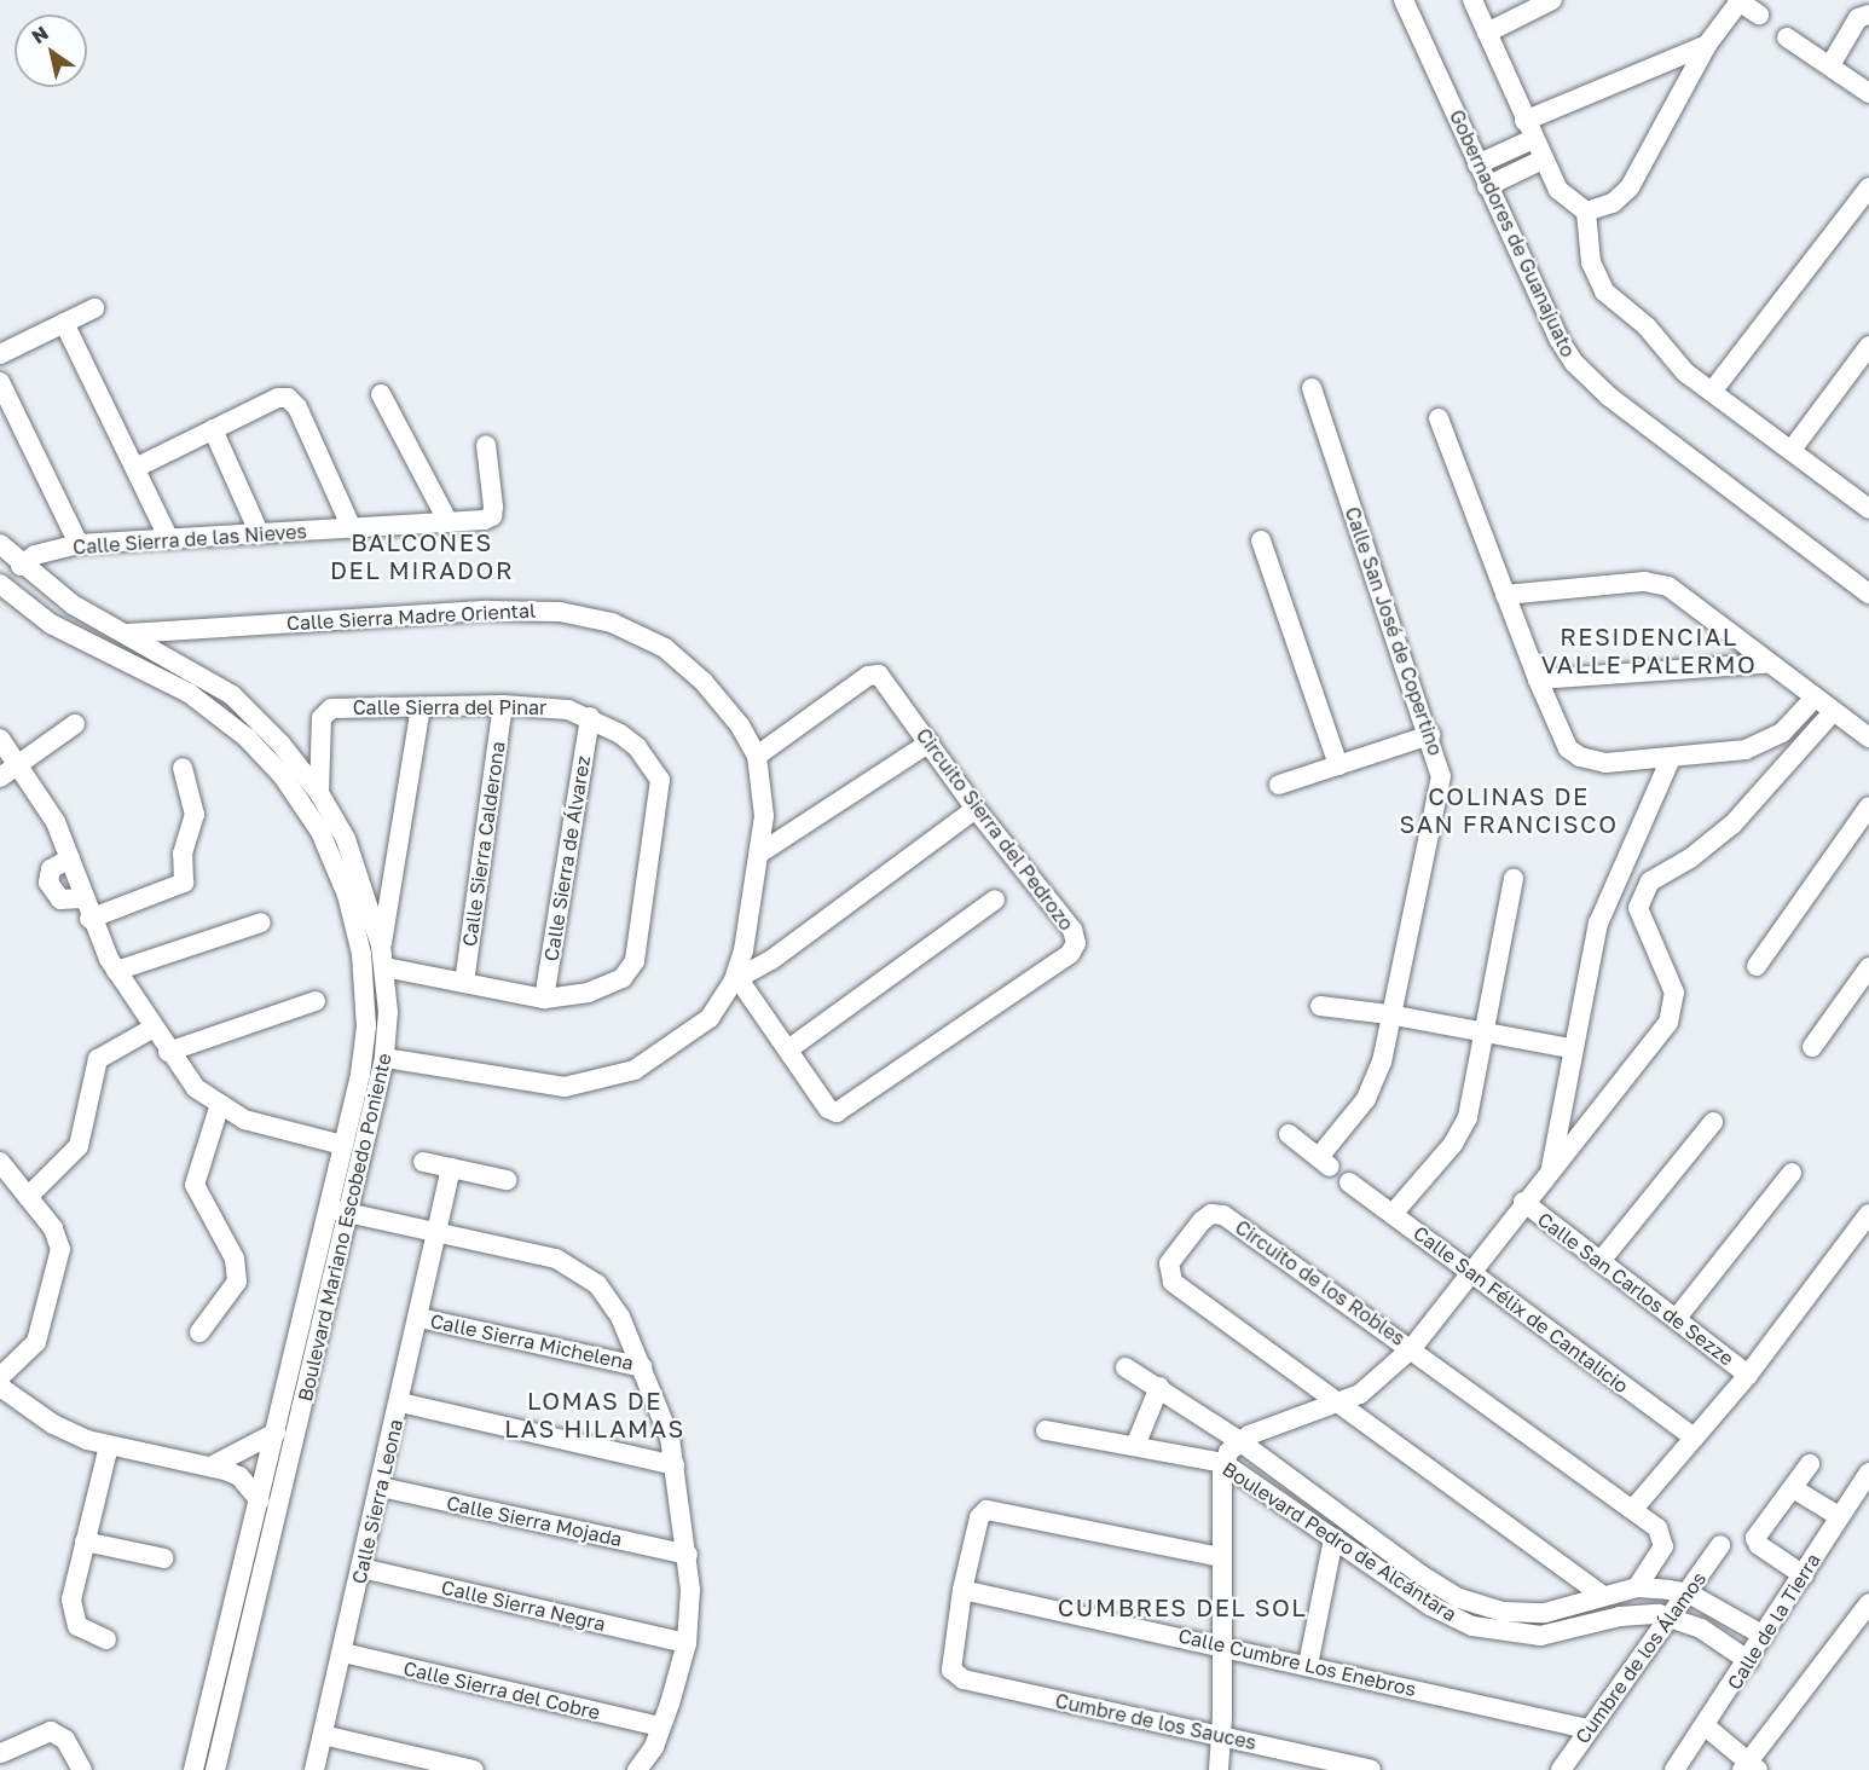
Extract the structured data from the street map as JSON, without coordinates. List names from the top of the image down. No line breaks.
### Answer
{"streets":{"street":["Gobernadores de Guanajuato","Calle Sierra de las Nieves","Calle Sierra Madre Oriental","Calle San José de Copertino","Calle Sierra del Pinar","Circuito Sierra del Pedrozo","Calle Sierra Calderona","Calle Sierra de Álvarez","Boulevard Mariano Escobedo Poniente","Circuito de los Robles","Calle San Carlos de Sezze","Calle San Félix de Cantalicio","Calle Sierra Michelena","Calle Sierra Leona","Calle Sierra Mojada","Boulevard Pedro de Alcántara","Calle Sierra Negra","Calle de la Tierra","Cumbre de los Álamos","Calle Cumbre Los Enebros","Calle Sierra del Cobre","Cumbre de los Sauces"]},"crossings":[["Calle Sierra de las Nieves","Boulevard Mariano Escobedo Poniente"],["Calle Sierra Madre Oriental","Circuito Sierra del Pedrozo"],["Calle Sierra Madre Oriental","Boulevard Mariano Escobedo Poniente"],["Calle Sierra del Pinar","Calle Sierra Calderona"],["Calle Sierra del Pinar","Calle Sierra de Álvarez"],["Calle Sierra del Pinar","Boulevard Mariano Escobedo Poniente"],["Circuito de los Robles","Boulevard Pedro de Alcántara"],["Calle Sierra Michelena","Calle Sierra Leona"],["Calle Sierra Leona","Calle Sierra Mojada"],["Calle Sierra Leona","Calle Sierra Negra"],["Calle Sierra Leona","Calle Sierra del Cobre"],["Boulevard Pedro de Alcántara","Calle de la Tierra"],["Boulevard Pedro de Alcántara","Cumbre de los Álamos"],["Cumbre de los Álamos","Calle Cumbre Los Enebros"],["Calle Cumbre Los Enebros","Cumbre de los Sauces"]],"districts":["BALCONES DEL MIRADOR","RESIDENCIAL VALLE PALERMO","COLINAS DE SAN FRANCISCO","LOMAS DE LAS HILAMAS","CUMBRES DEL SOL"],"north":"top left"}
